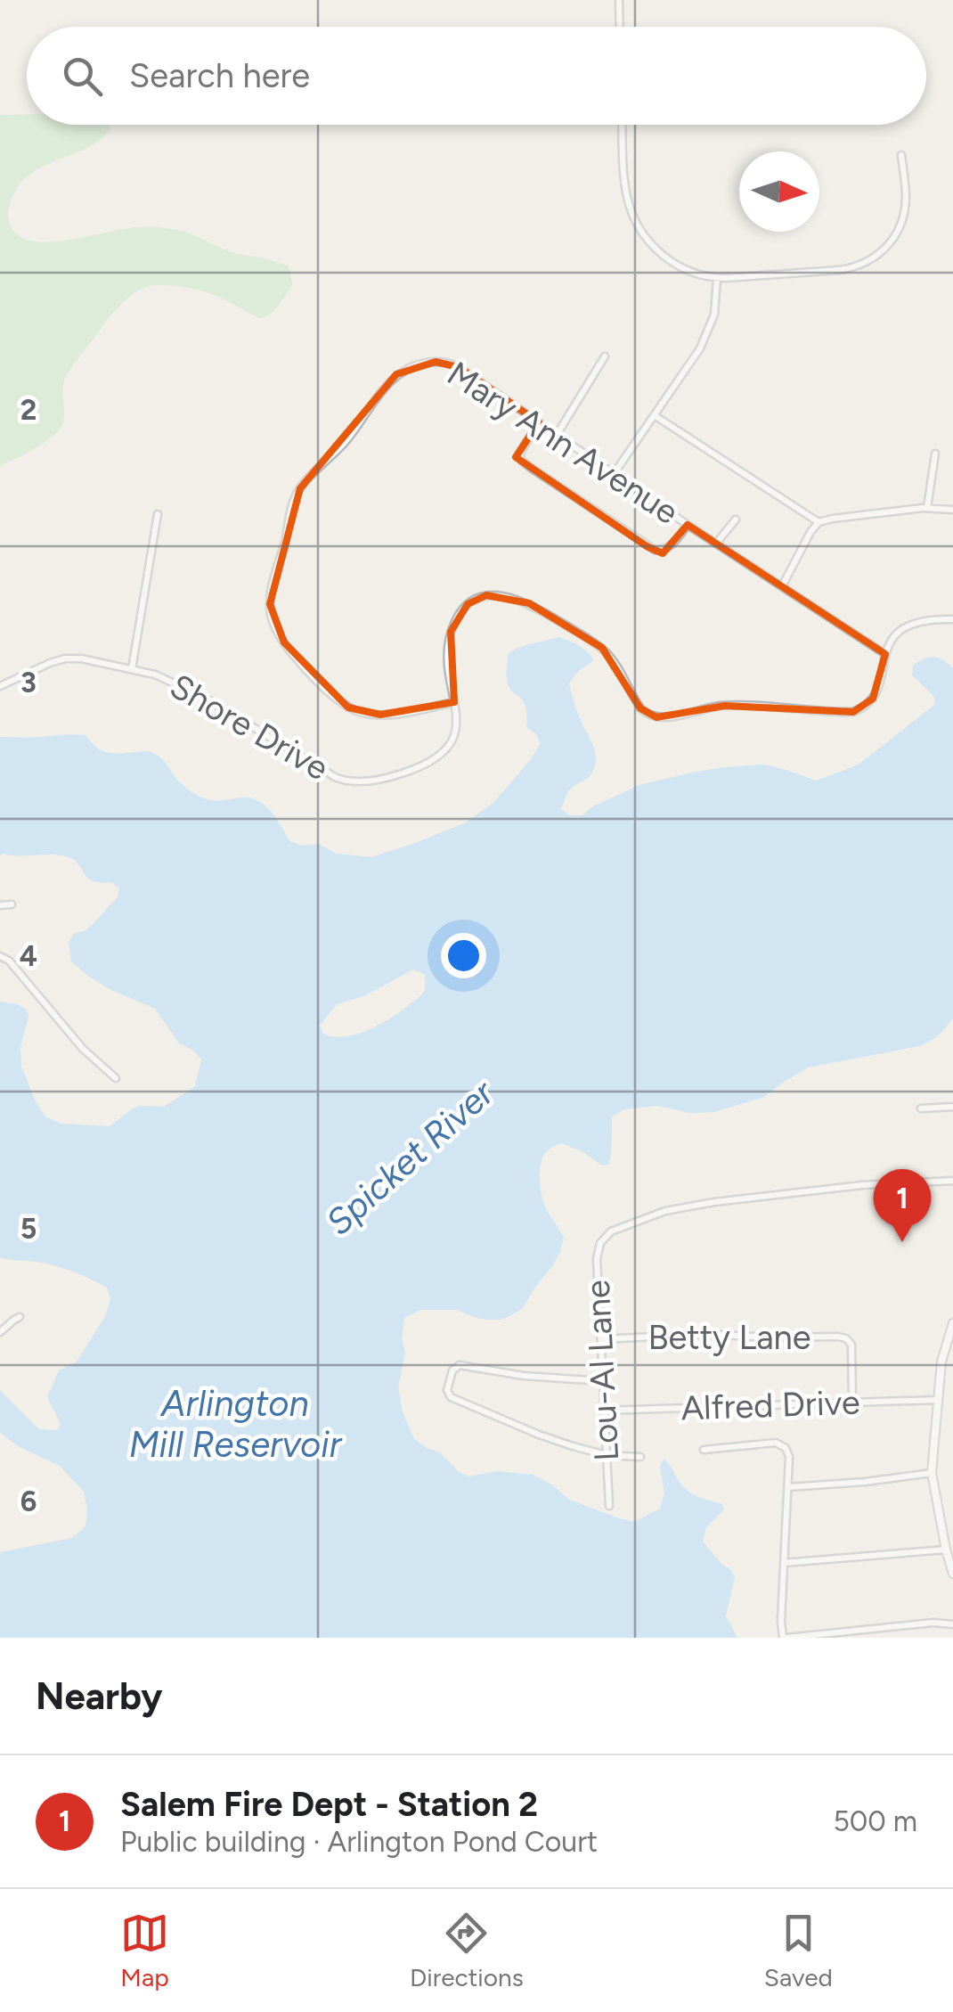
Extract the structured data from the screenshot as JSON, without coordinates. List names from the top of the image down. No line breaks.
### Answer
{"streets":{"street":["Mary Ann Avenue","Shore Drive","Betty Lane","Lou-Al Lane","Alfred Drive"]},"crossings":[["Mary Ann Avenue","Shore Drive"],["Betty Lane","Lou-Al Lane"],["Betty Lane","Alfred Drive"],["Lou-Al Lane","Alfred Drive"]],"water":["Spicket River","Arlington Mill Reservoir"],"north":"right","page":{"search":"Search here","pins":"1","heading":"Nearby","list":[{"mark":"1","name":"Salem Fire Dept - Station 2","note":"Public building · Arlington Pond Court","value":"500 m"}],"nav":["Map","Directions","Saved"]},"grid":{"rows":["2","3","4","5","6"]}}
